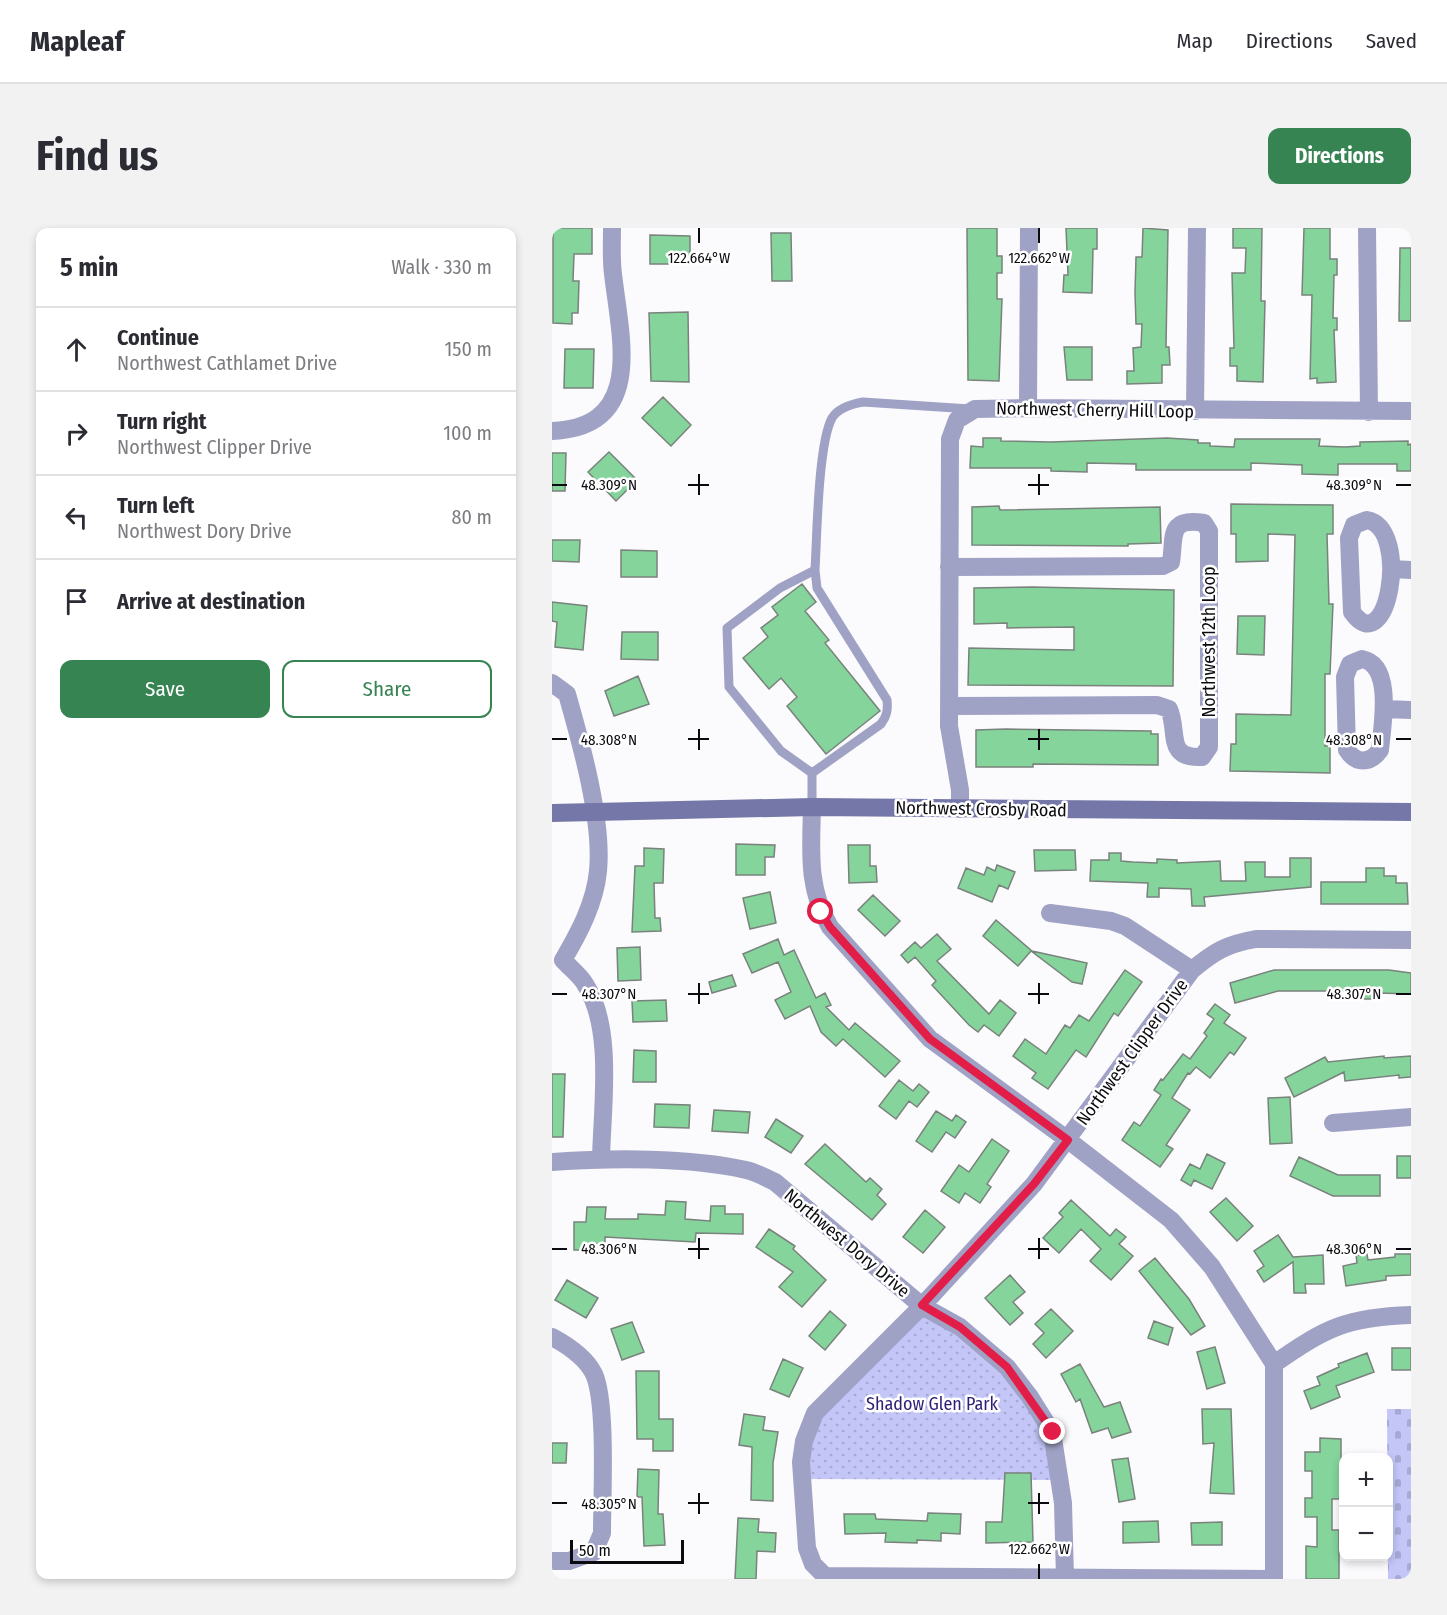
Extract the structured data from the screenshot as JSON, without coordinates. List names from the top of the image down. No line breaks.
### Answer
{"streets":{"street":["Northwest Cherry Hill Loop","Northwest 12th Loop","Northwest Crosby Road","Northwest Clipper Drive","Northwest Dory Drive"]},"crossings":[["Northwest Cherry Hill Loop","Northwest 12th Loop"],["Northwest Cherry Hill Loop","Northwest Crosby Road"],["Northwest Clipper Drive","Northwest Dory Drive"]],"parks":["Shadow Glen Park"],"scale_bar":"50 m","page":{"header":"Mapleaf","nav":["Map","Directions","Saved"],"buttons":["Directions",["Save","Share"]],"title":"Find us","heading":["5 min","Walk · 330 m"],"list":[["Continue","Northwest Cathlamet Drive","150 m"],["Turn right","Northwest Clipper Drive","100 m"],["Turn left","Northwest Dory Drive","80 m"],"Arrive at destination"],"map_buttons":["+","−"],"scale":"50 m"},"coordinates":["122.664°W","122.662°W","48.309°N","48.308°N","48.307°N","48.306°N","48.305°N"]}
